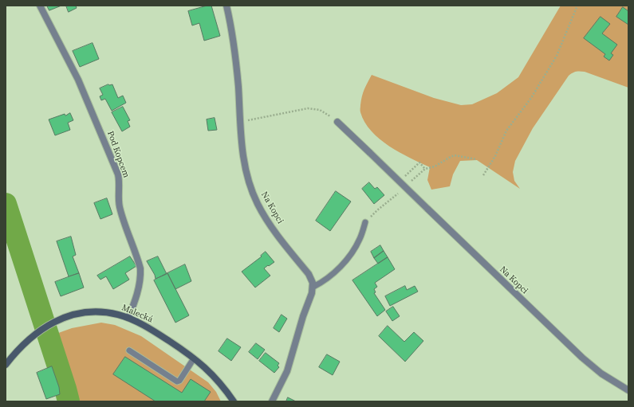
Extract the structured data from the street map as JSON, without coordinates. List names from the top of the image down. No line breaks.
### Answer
{"streets":{"street":["Pod Kopcem","Na Kopci","Malecká"]},"crossings":[["Pod Kopcem","Malecká"]]}
